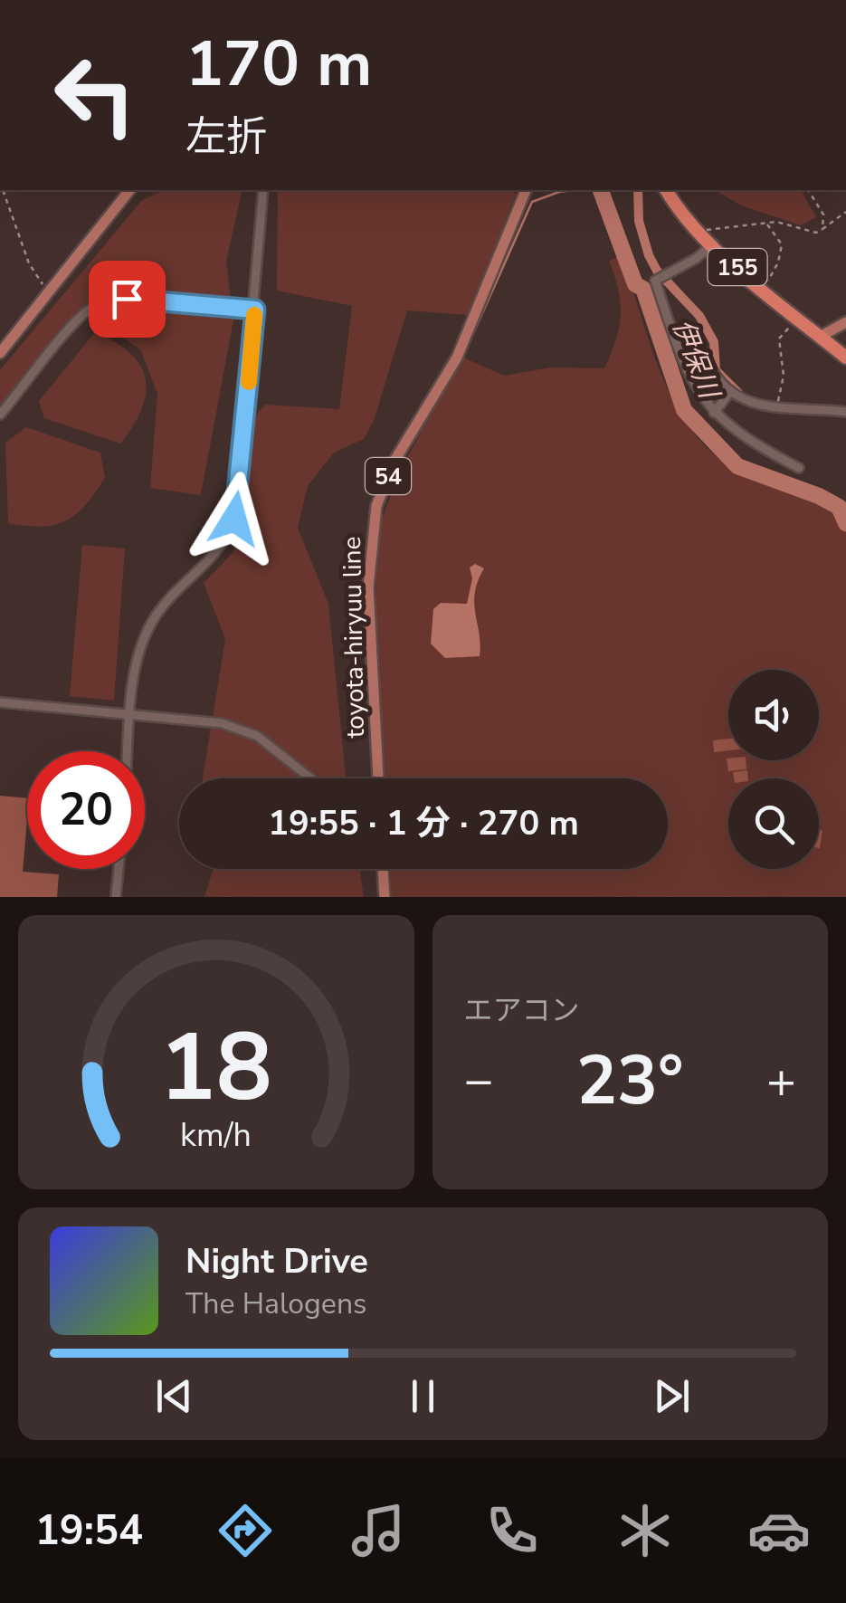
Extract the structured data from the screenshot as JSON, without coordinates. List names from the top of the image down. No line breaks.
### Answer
{"streets":{"highway":["155"],"main road":["54","toyota-hiryuu line"]},"water":["伊保川"],"page":{"turn":["170 m","左折"],"limit":"20","trip":"19:55 · 1 分 · 270 m","tile":"エアコン","heat":["−","23°","+"],"song":["Night Drive","The Halogens"],"tabs":"19:54","gauge":["18","km/h"]}}
